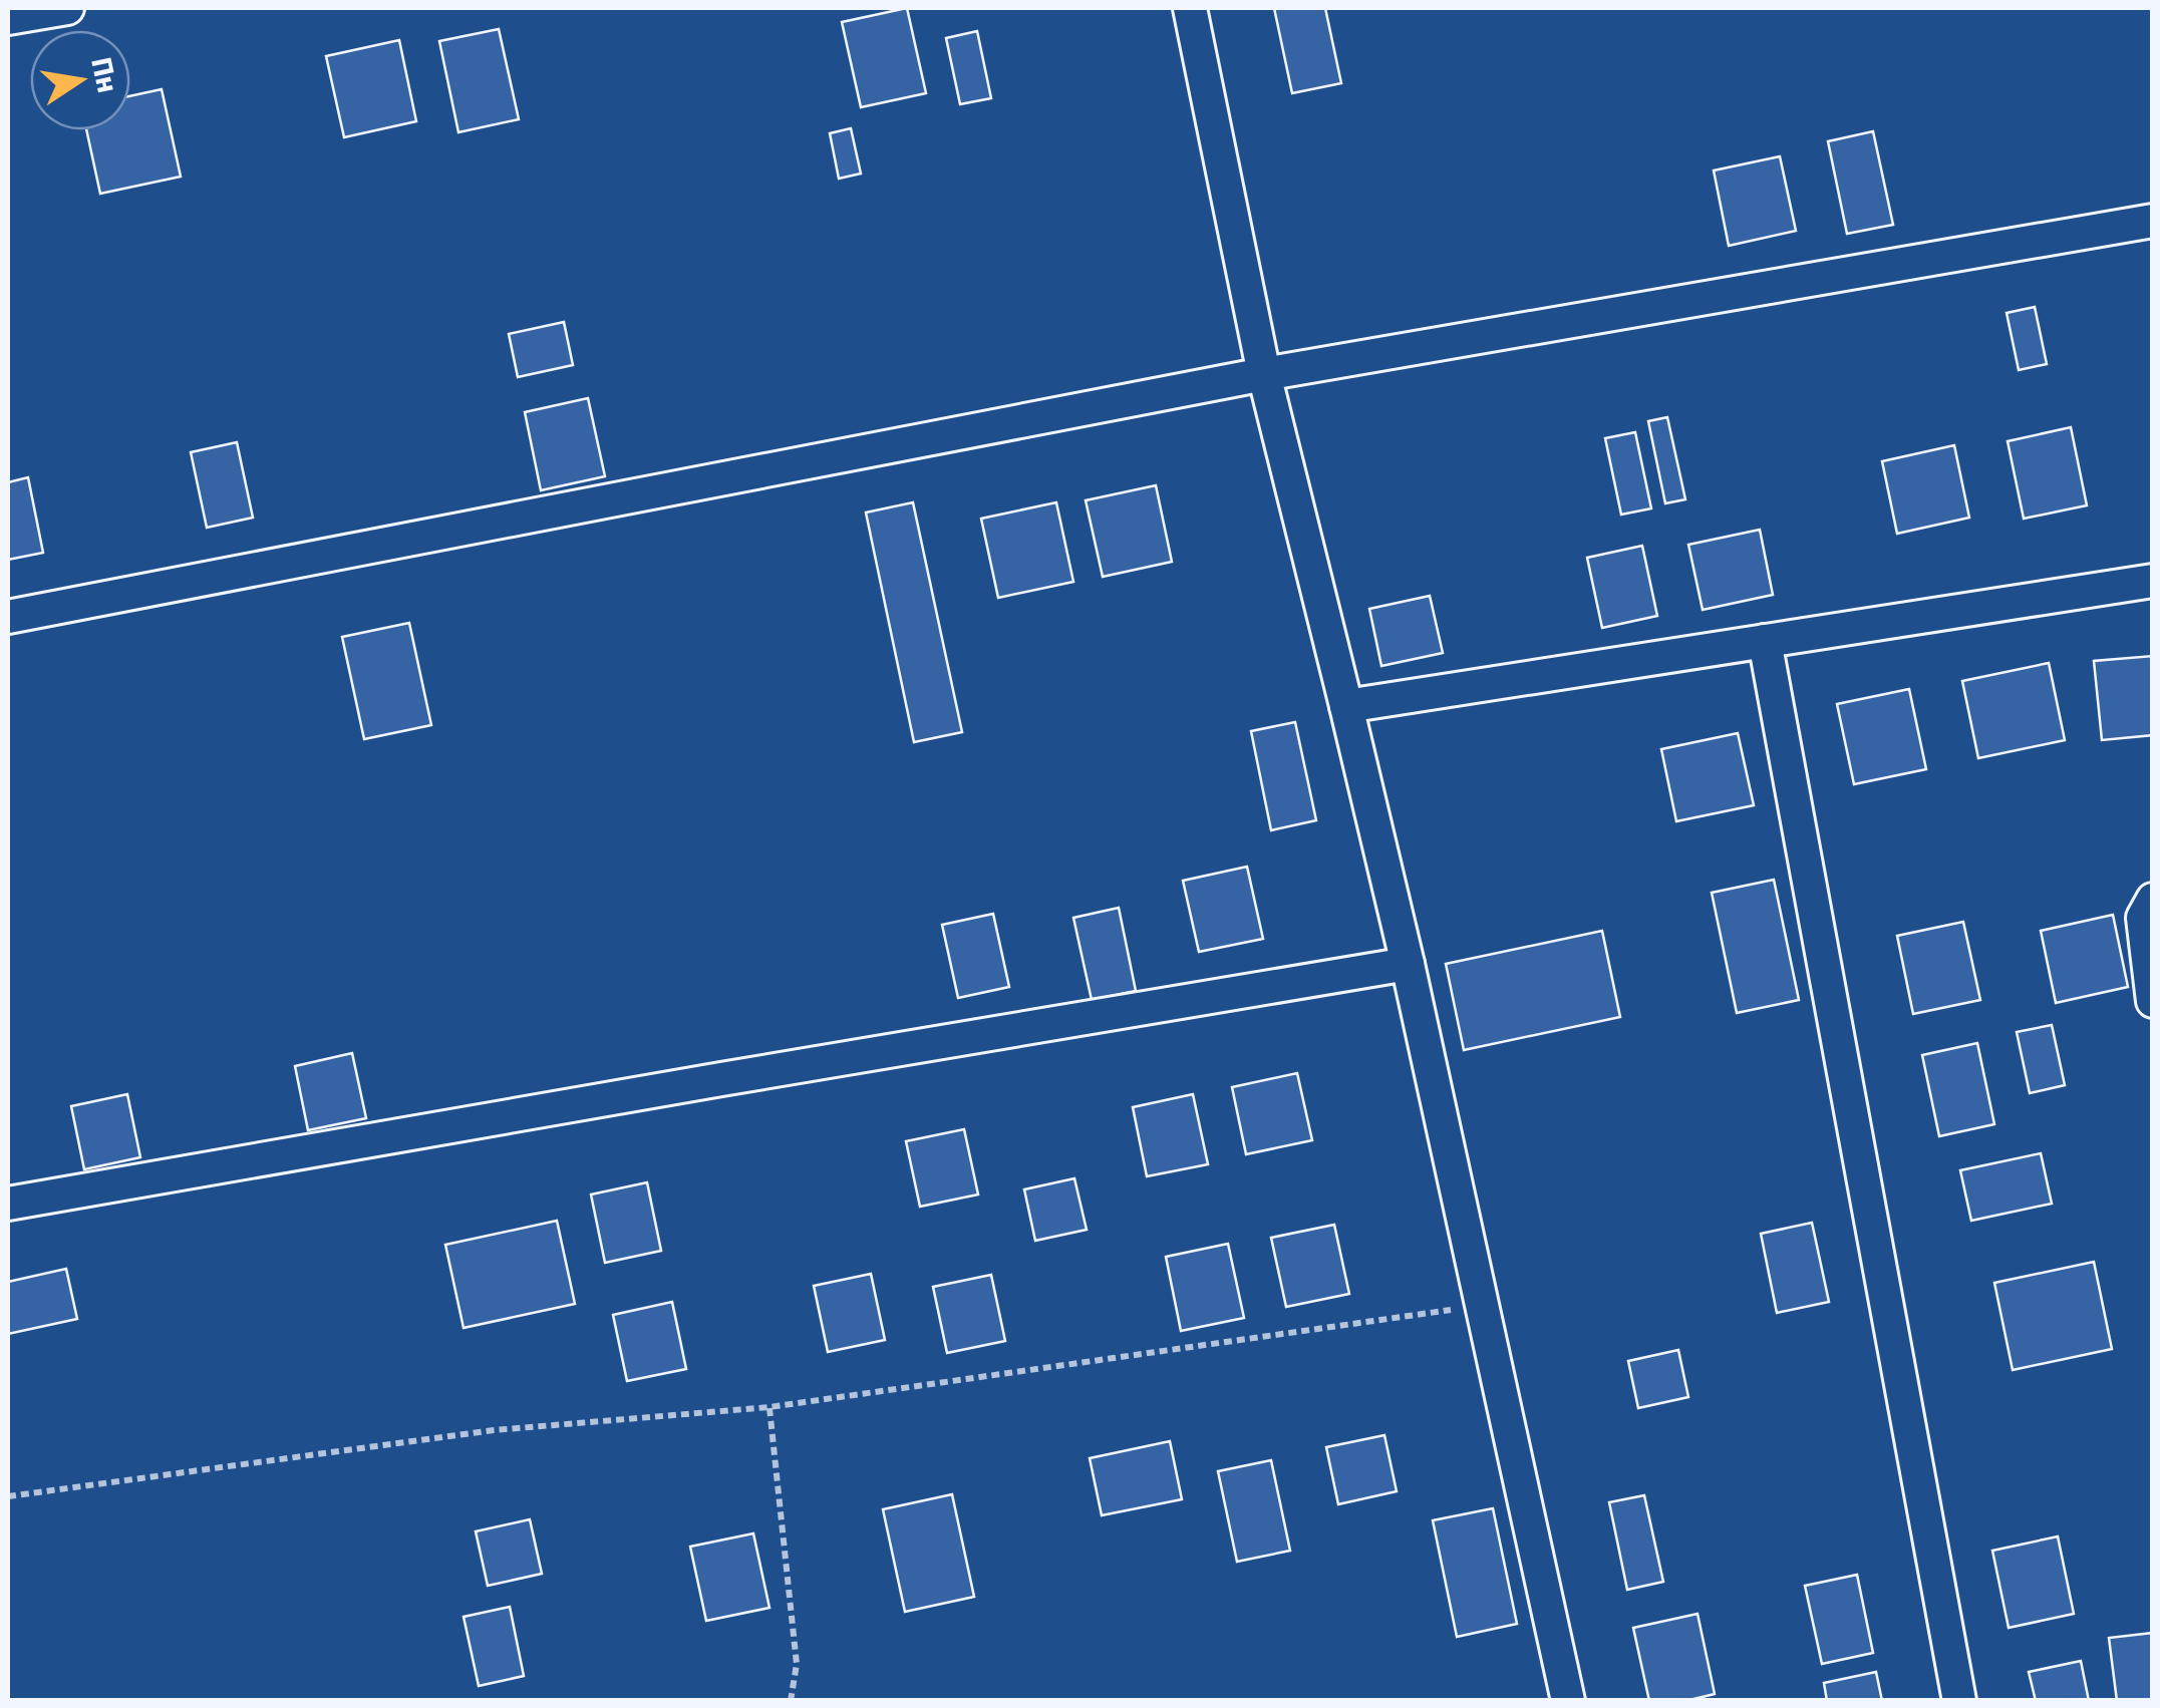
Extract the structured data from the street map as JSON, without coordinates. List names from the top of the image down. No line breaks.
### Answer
{"north":"right"}
